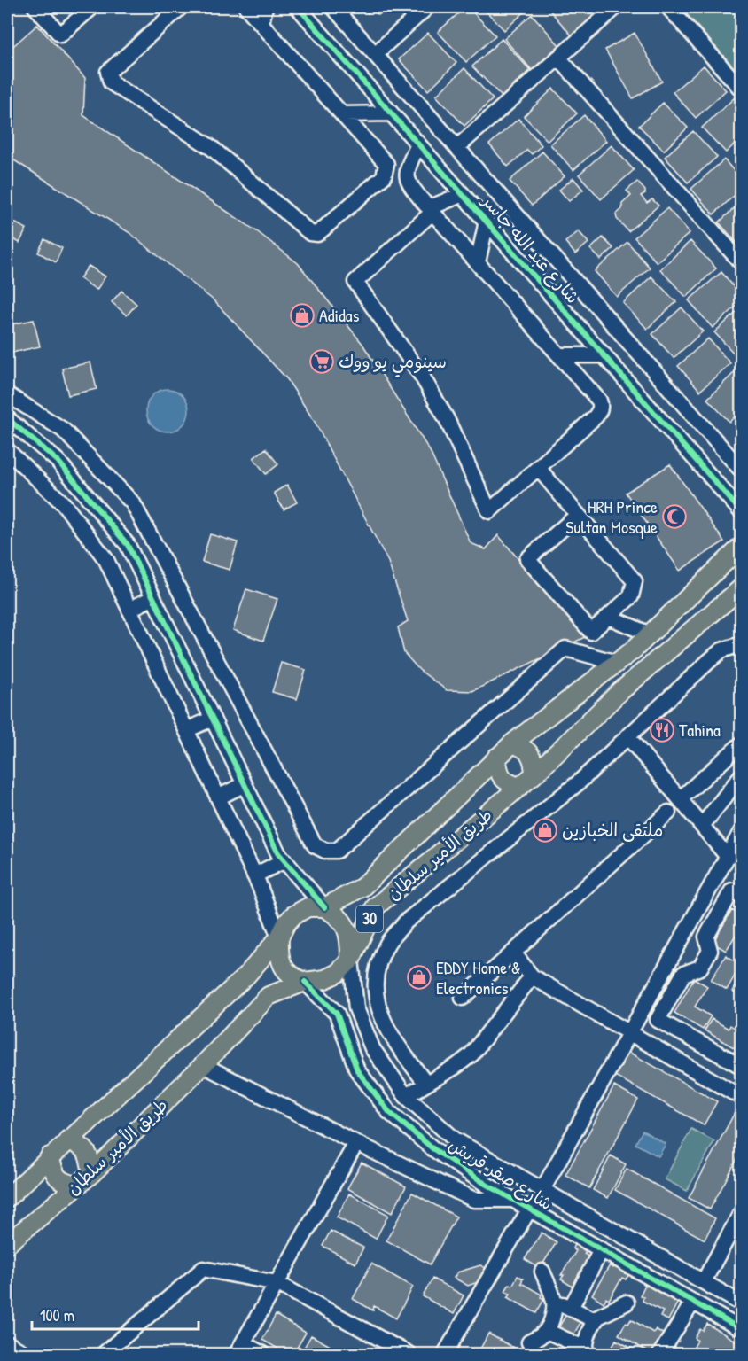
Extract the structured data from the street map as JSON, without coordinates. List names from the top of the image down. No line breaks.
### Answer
{"streets":{"main road":["طريق الأمير سلطان","30"],"street":["شارع عبد الله جاسر","شارع صقر قريش"]},"crossings":[["طريق الأمير سلطان","شارع صقر قريش"]],"places":{"shop":["Adidas","ملتقى الخبازين","EDDY Home & Electronics"],"supermarket":["سينومي يو ووك"],"mosque":["HRH Prince Sultan Mosque"],"restaurant":["Tahina"]},"scale_bar":"100 m"}
